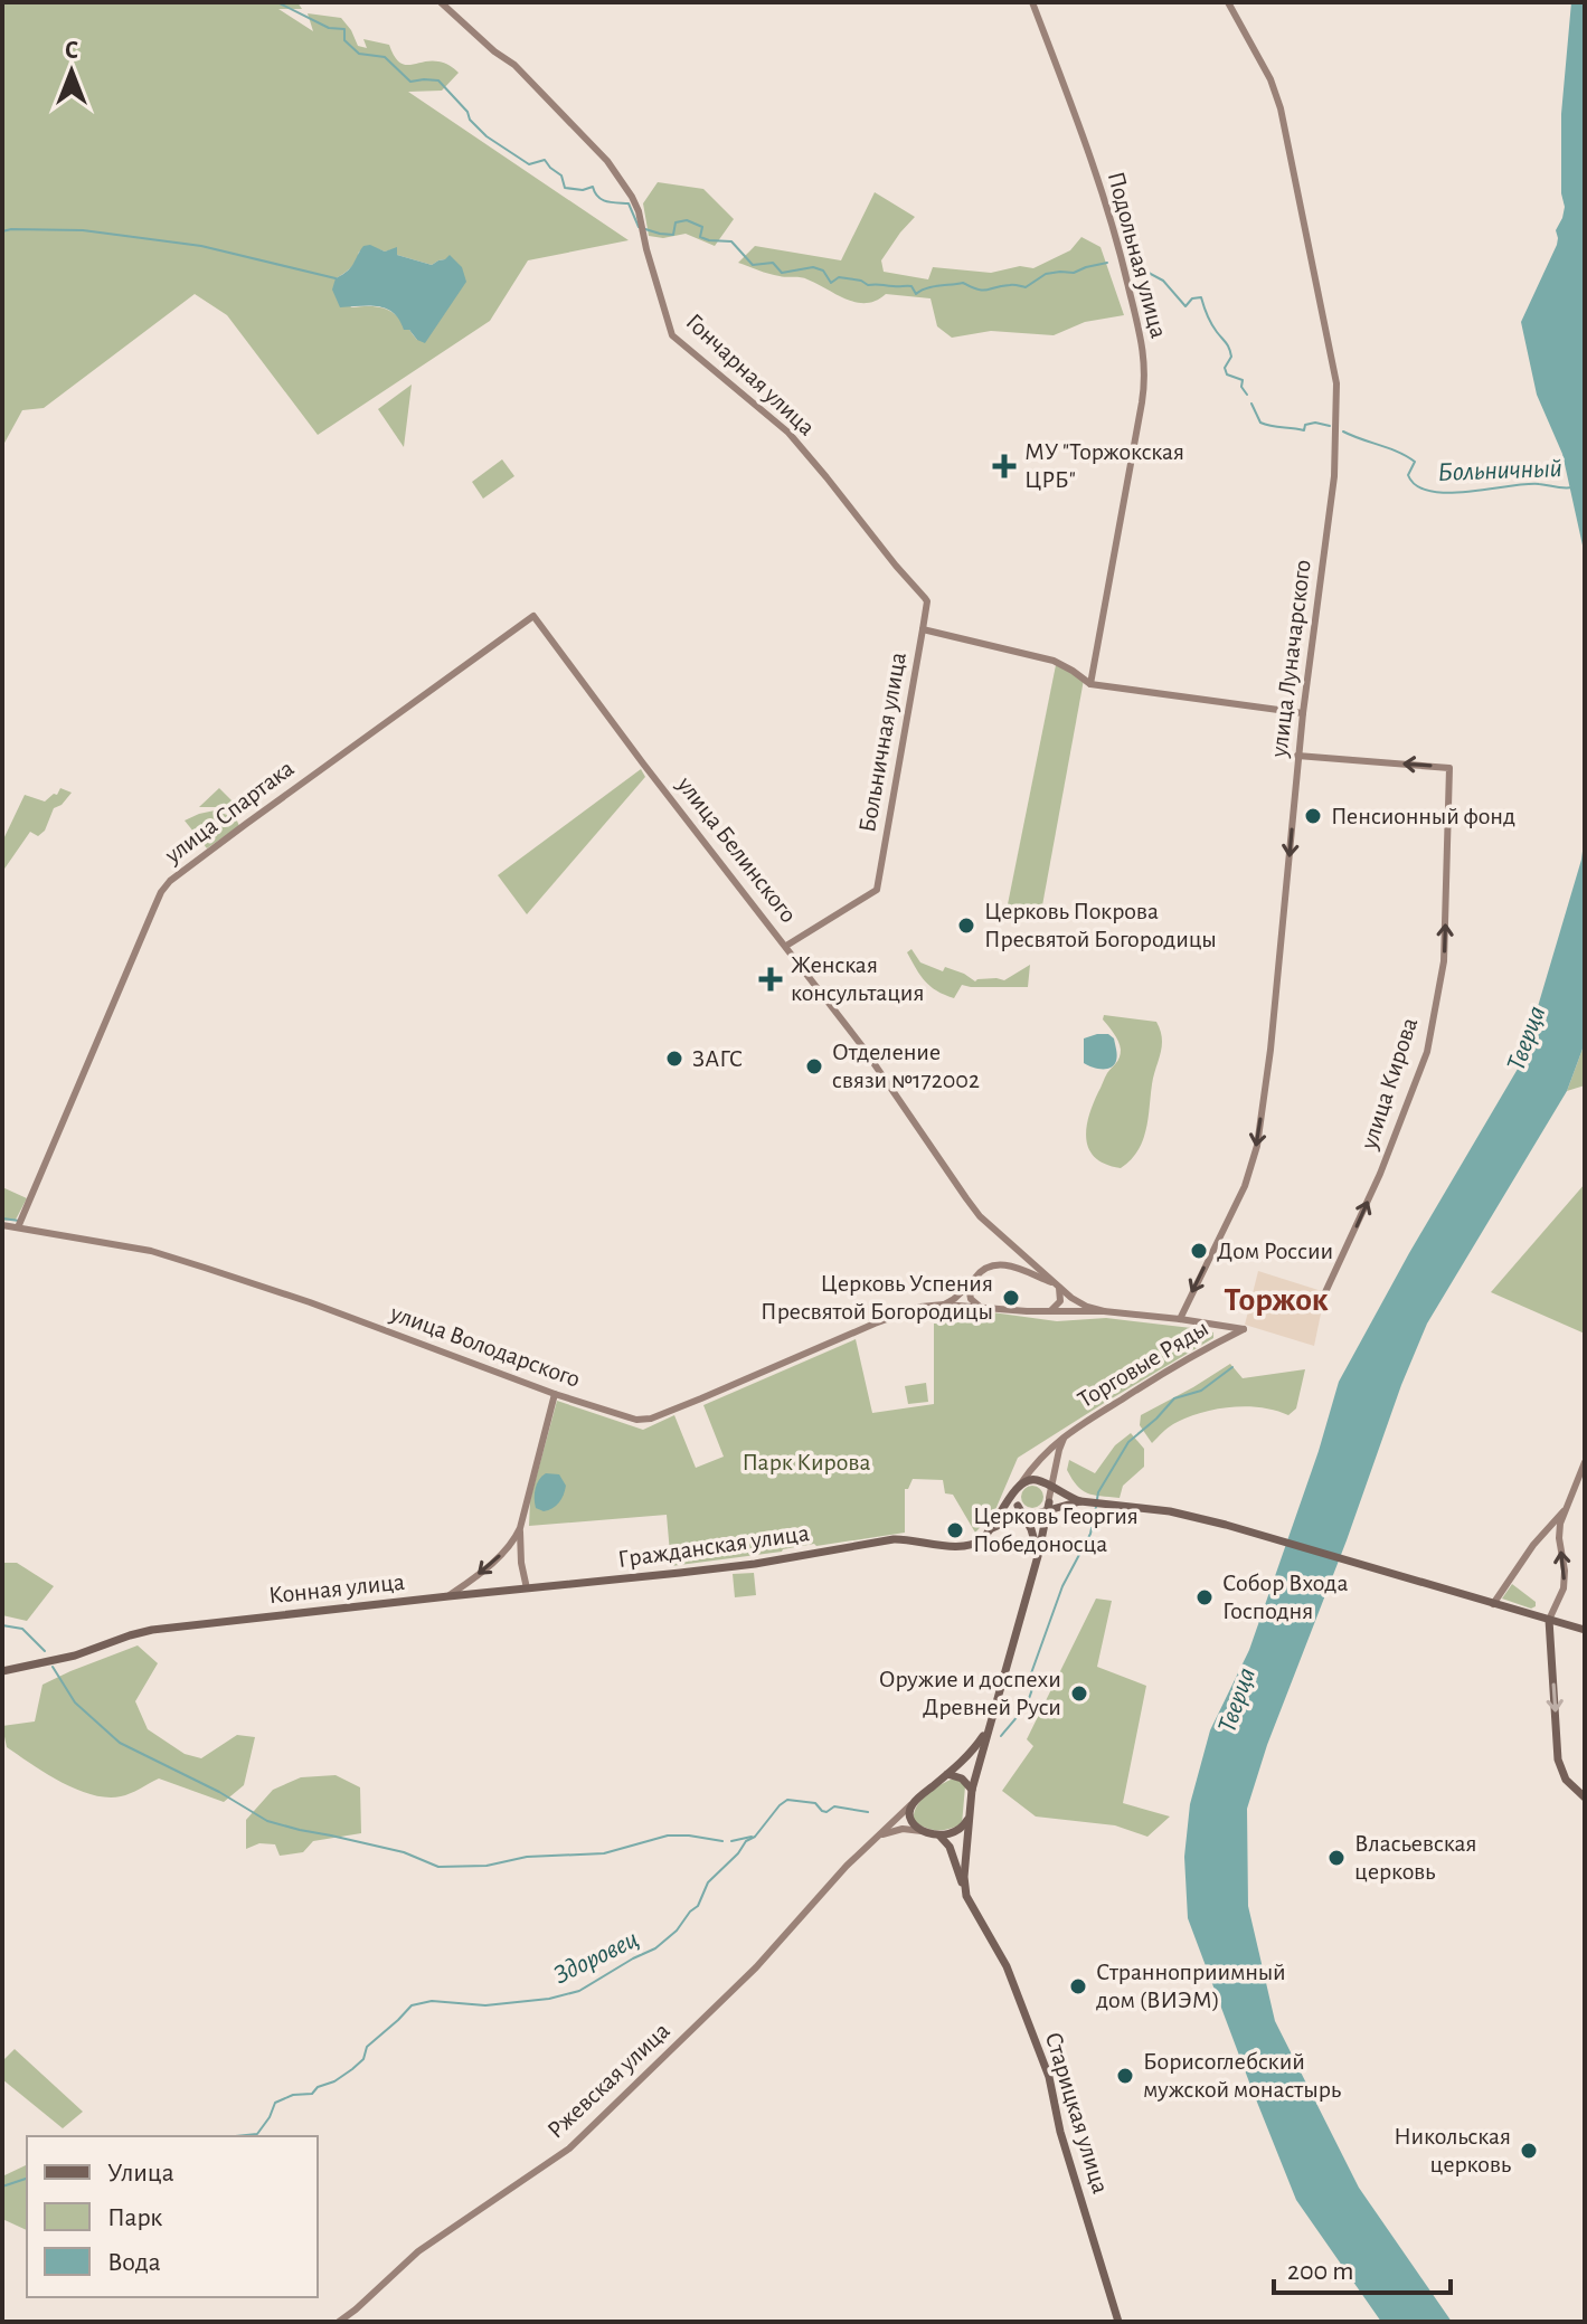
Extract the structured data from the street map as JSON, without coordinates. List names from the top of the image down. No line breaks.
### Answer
{"streets":{"main road":["Гражданская улица","Конная улица","Старицкая улица"],"street":["Подольная улица","Гончарная улица","улица Луначарского","Больничная улица","улица Спартака","улица Белинского","улица Кирова","улица Володарского","Торговые Ряды","Ржевская улица"]},"crossings":[["Гончарная улица","Больничная улица"],["улица Луначарского","улица Кирова"],["улица Луначарского","улица Володарского"],["Больничная улица","улица Белинского"],["улица Спартака","улица Белинского"],["улица Спартака","улица Володарского"],["улица Белинского","улица Володарского"],["улица Володарского","Торговые Ряды"],["Торговые Ряды","Гражданская улица"],["Гражданская улица","Конная улица"],["Ржевская улица","Старицкая улица"]],"one_way":["улица Луначарского"],"districts":["Торжок"],"water":["Больничный","Тверца","Здоровец"],"parks":["Парк Кирова"],"places":{"health":["МУ \"Торжокская ЦРБ\"","Женская консультация"],"other":["Пенсионный фонд","Церковь Покрова Пресвятой Богородицы","ЗАГС","Отделение связи №172002","Дом России","Церковь Успения Пресвятой Богородицы","Церковь Георгия Победоносца","Собор Входа Господня","Оружие и доспехи Древней Руси","Власьевская церковь","Странноприимный дом (ВИЭМ)","Борисоглебский мужской монастырь","Никольская церковь"]},"legend":["Улица","Парк","Вода"],"scale_bar":"200 m","north":"top"}
